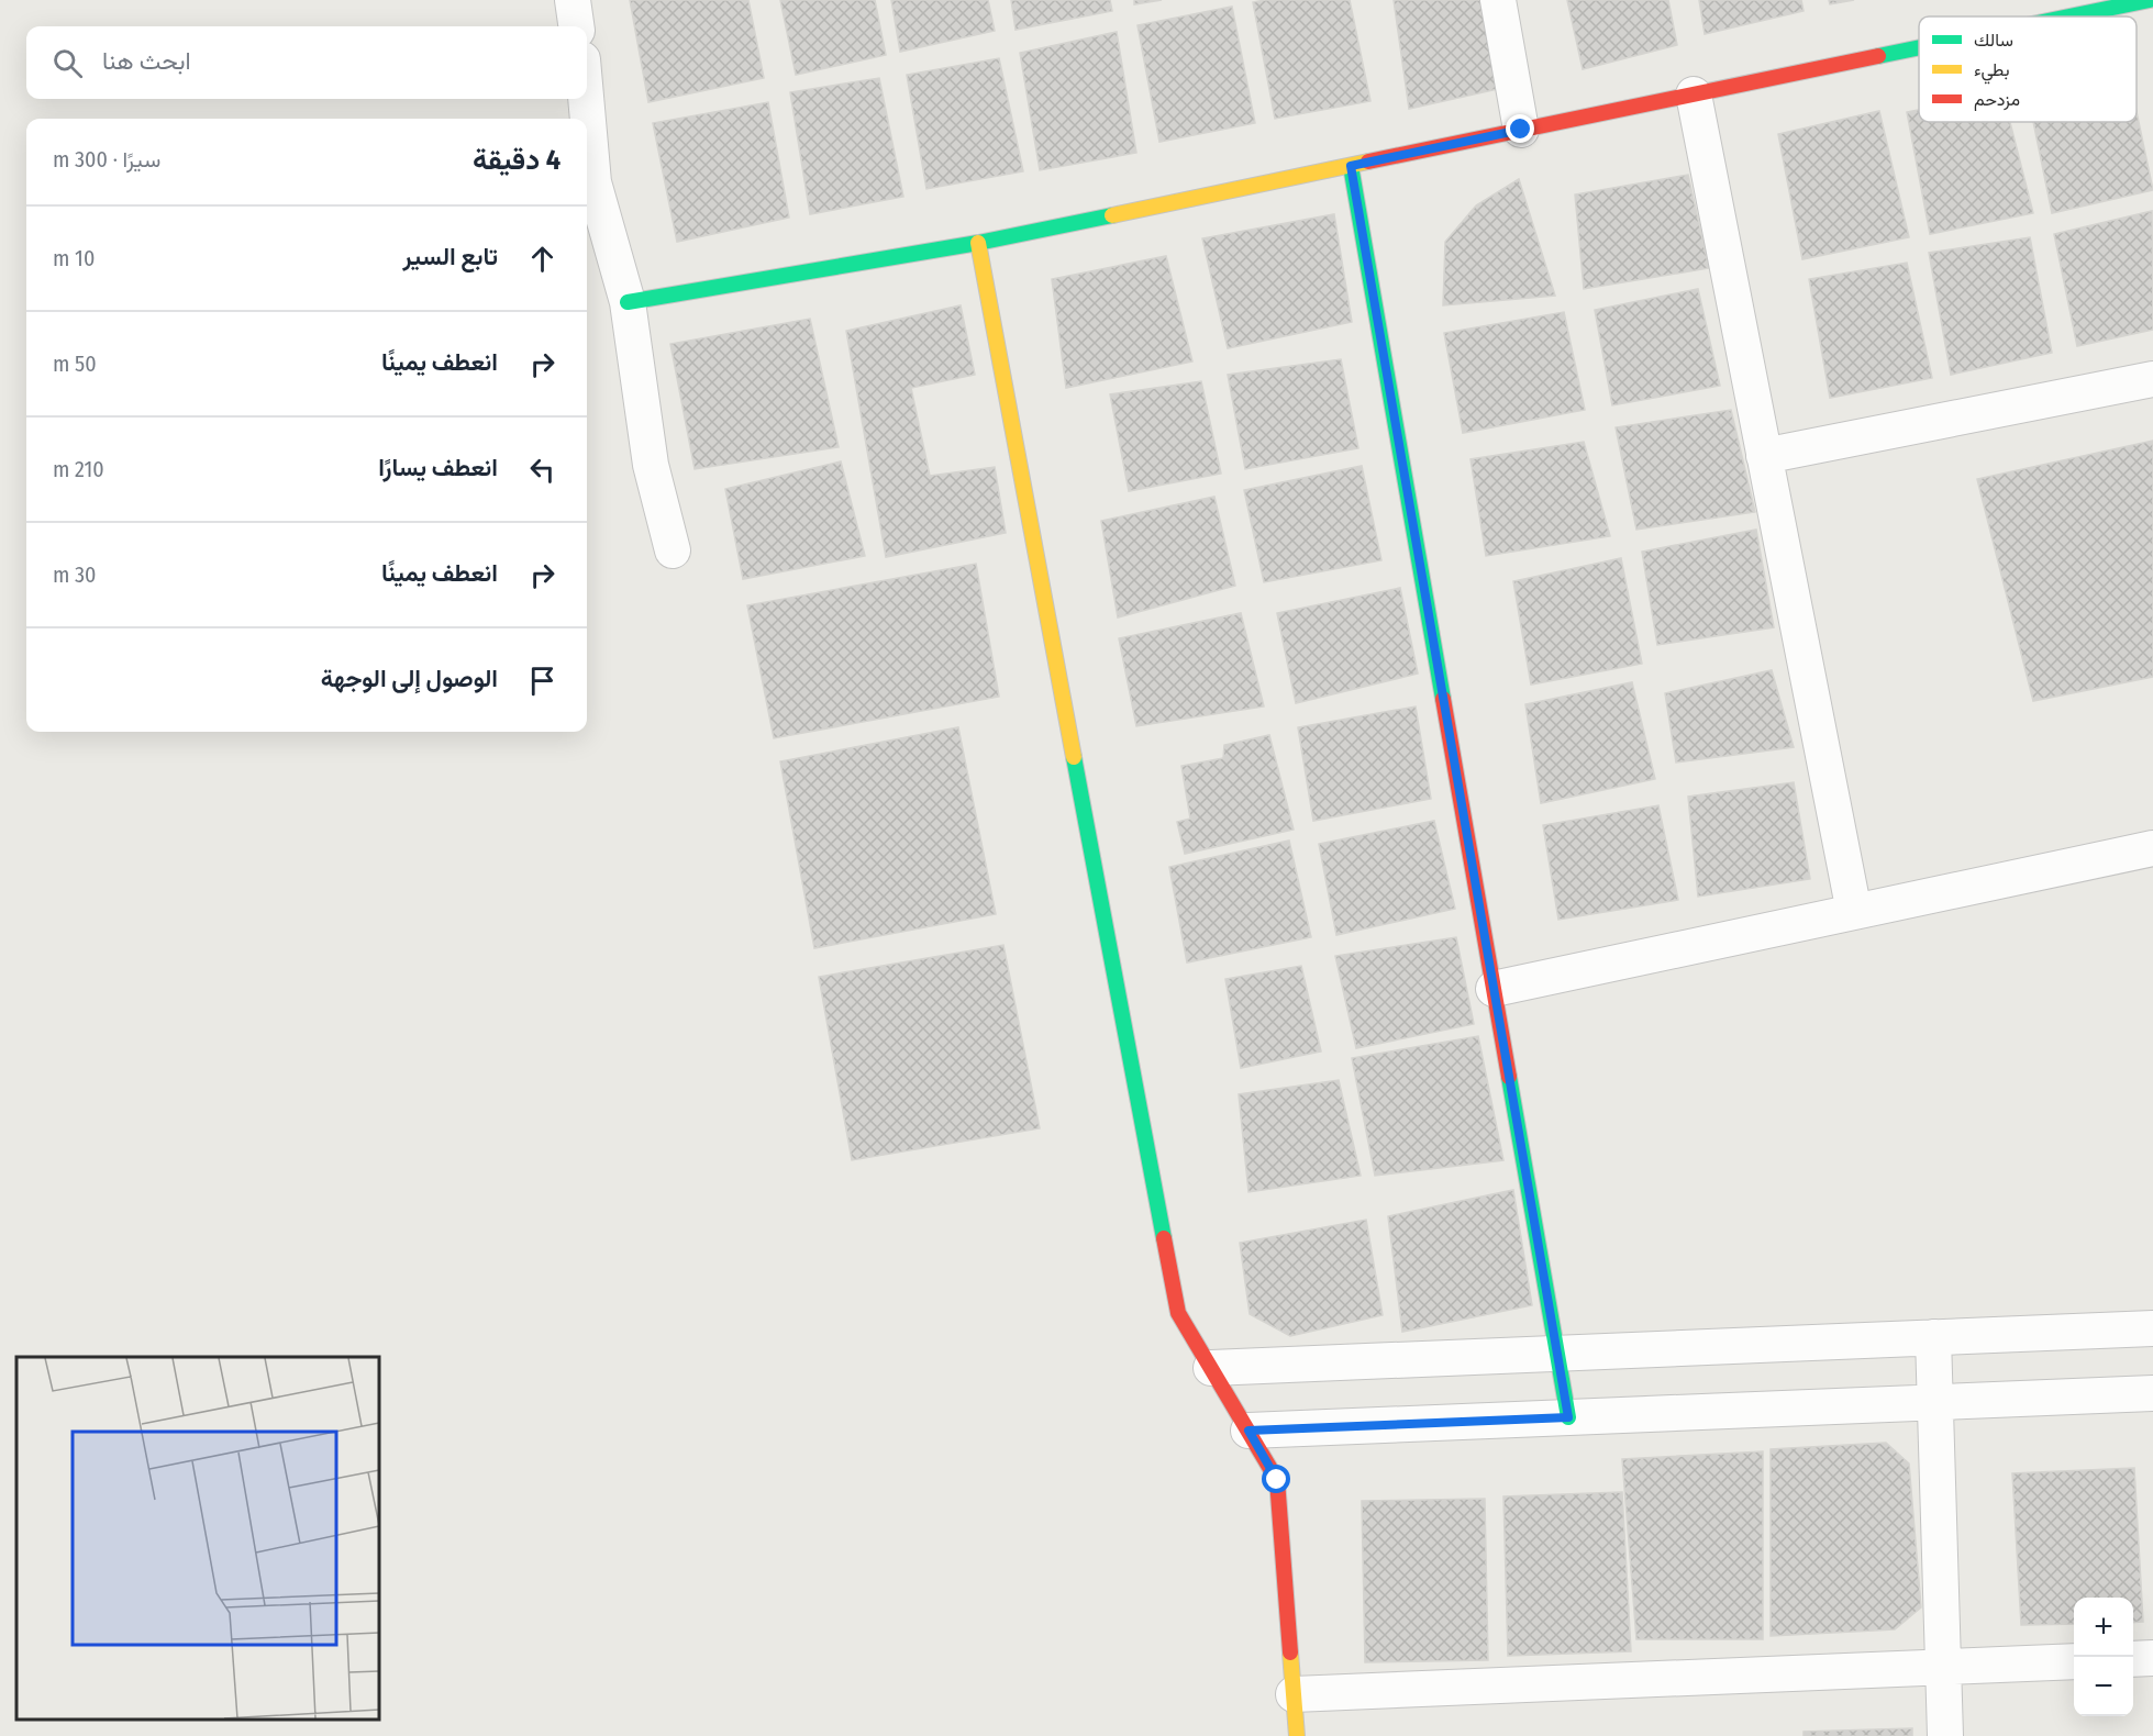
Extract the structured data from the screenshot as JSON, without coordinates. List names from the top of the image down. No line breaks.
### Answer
{"legend":["سالك","بطيء","مزدحم"],"page":{"search":"ابحث هنا","heading":["4 دقيقة","سيرًا · 300 m"],"list":[["تابع السير","10 m"],["انعطف يمينًا","50 m"],["انعطف يسارًا","210 m"],["انعطف يمينًا","30 m"],"الوصول إلى الوجهة"],"map_buttons":["+","−"]}}
